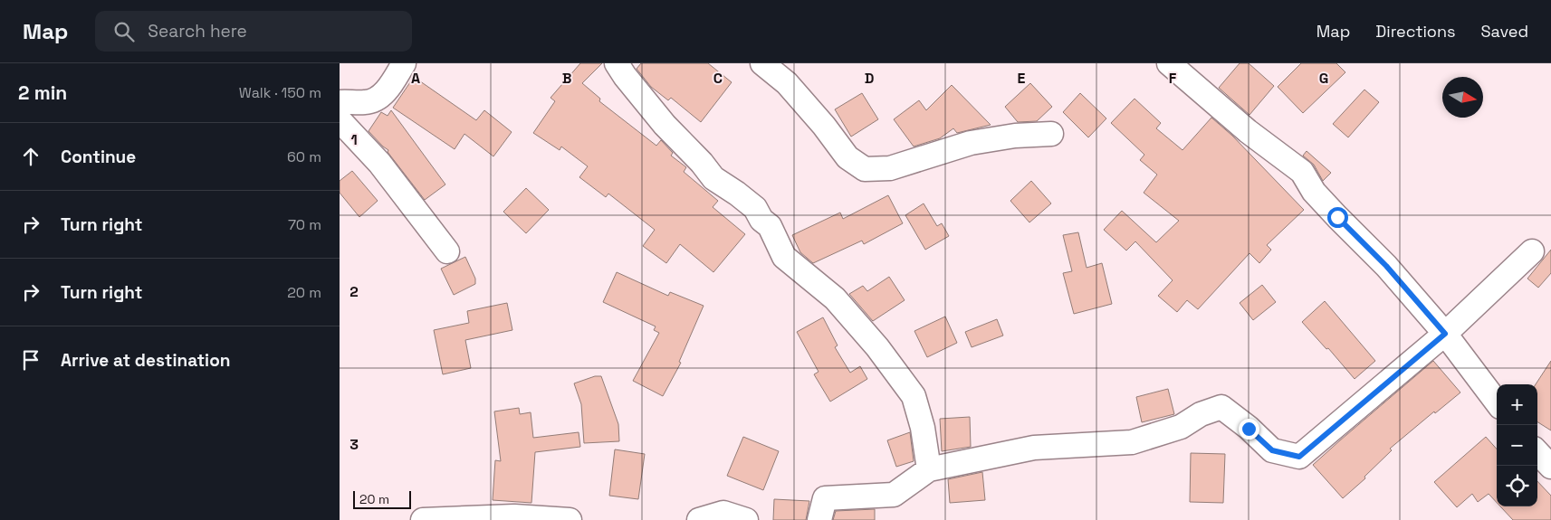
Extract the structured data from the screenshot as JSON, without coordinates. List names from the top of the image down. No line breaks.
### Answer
{"scale_bar":"20 m","north":"right","page":{"header":"Map","search":"Search here","nav":["Map","Directions","Saved"],"heading":["2 min","Walk · 150 m"],"list":[["Continue","60 m"],["Turn right","70 m"],["Turn right","20 m"],"Arrive at destination"],"map_buttons":["+","−"],"scale":"20 m"},"grid":{"columns":["A","B","C","D","E","F","G"],"rows":["1","2","3"]}}
